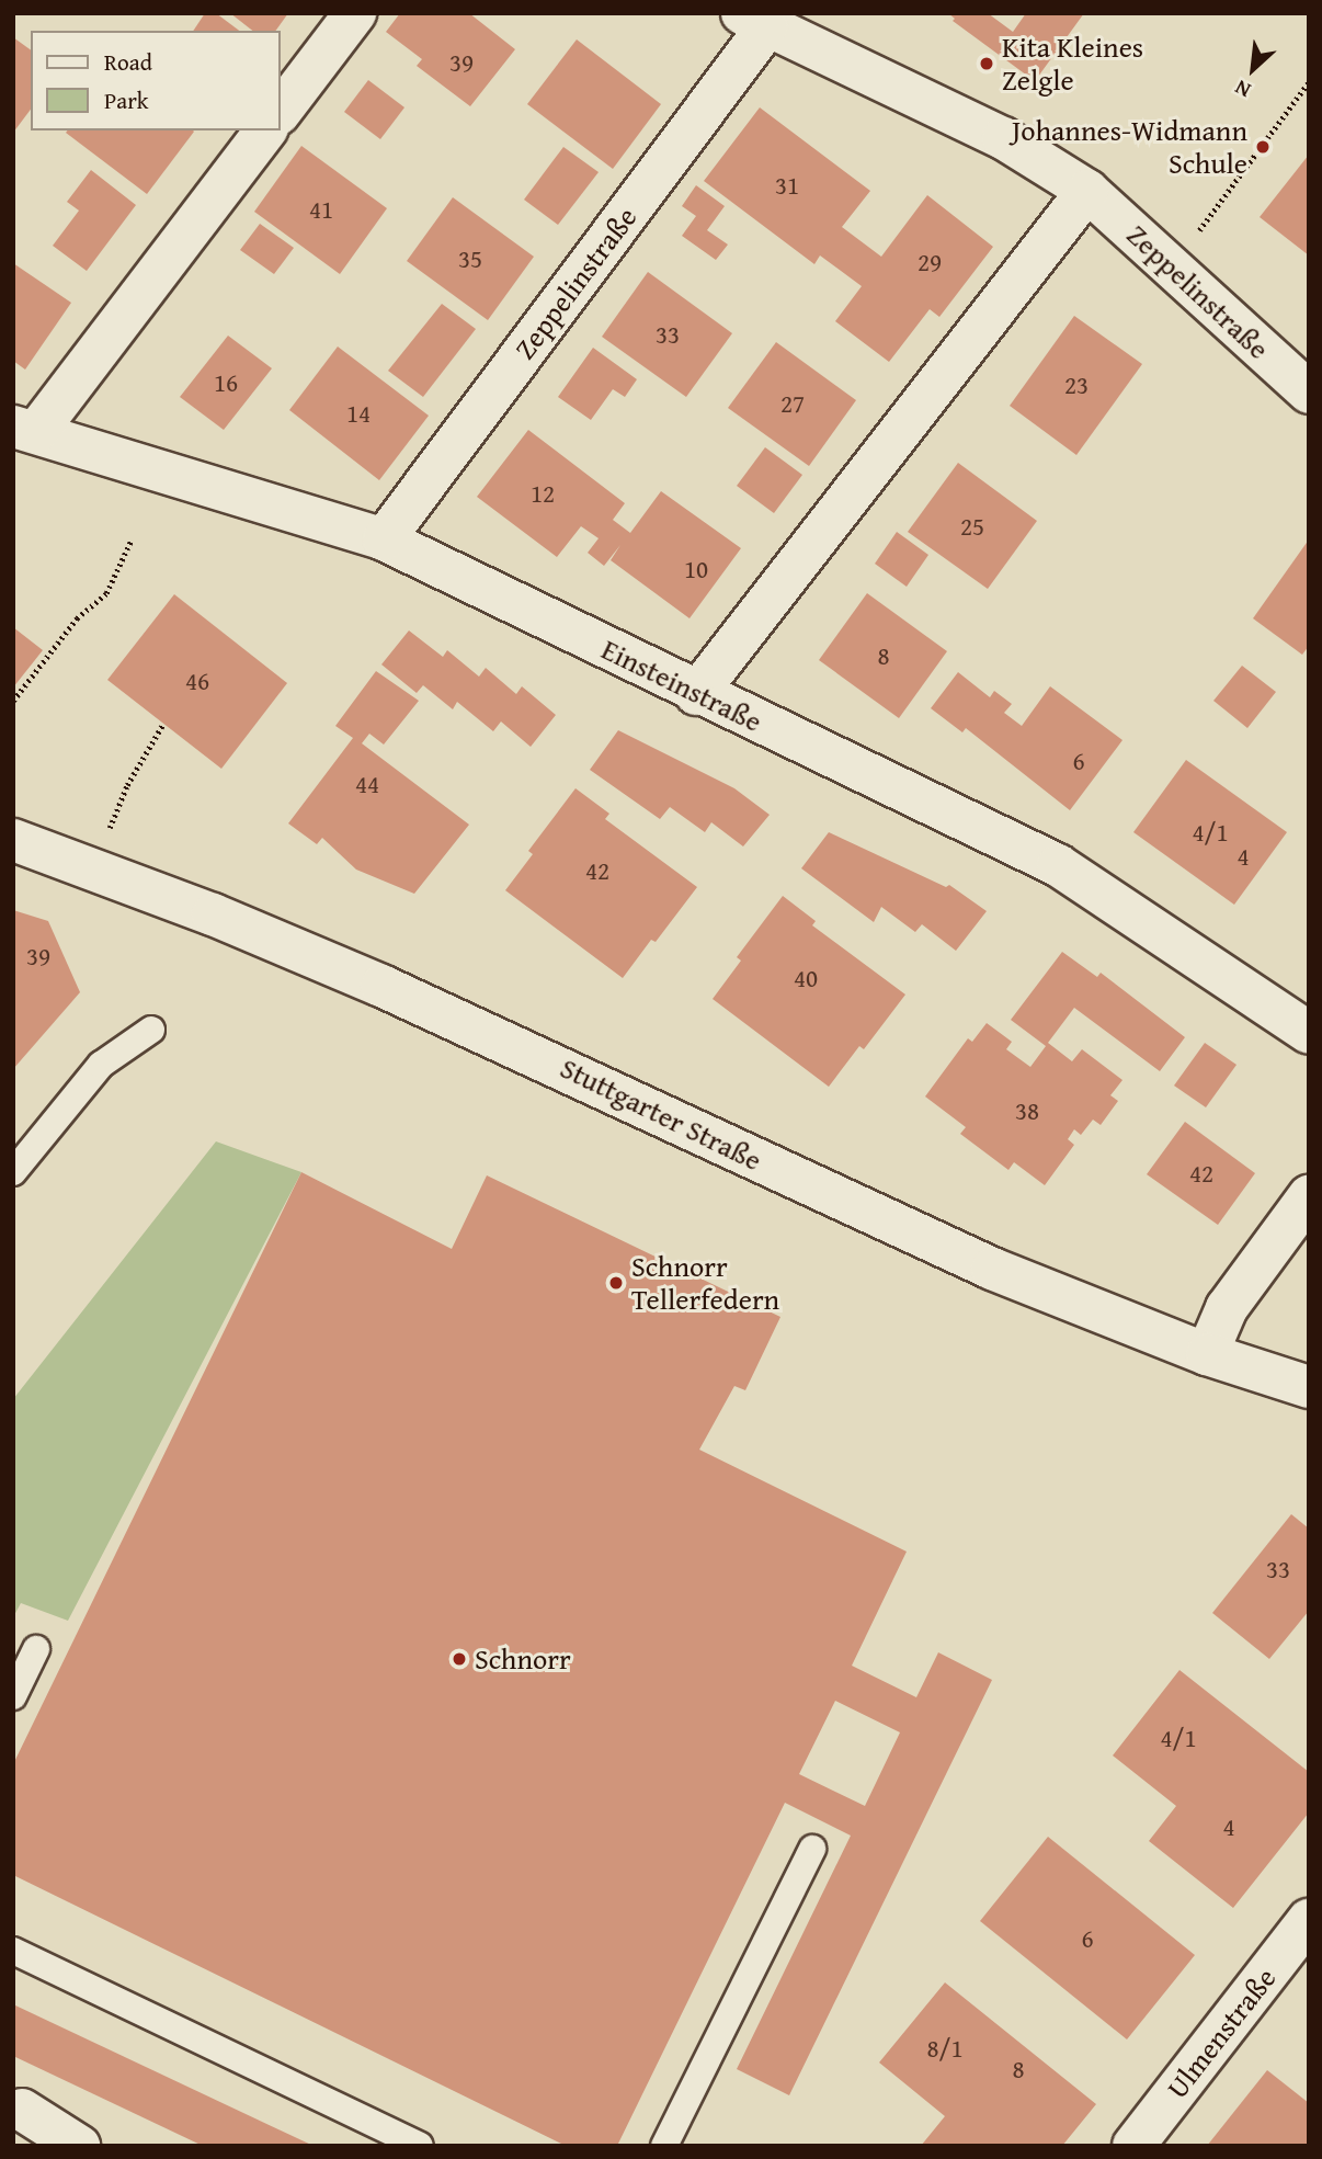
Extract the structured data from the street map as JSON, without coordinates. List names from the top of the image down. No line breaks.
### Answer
{"streets":{"street":["Zeppelinstraße","Einsteinstraße","Stuttgarter Straße","Ulmenstraße"]},"crossings":[["Zeppelinstraße","Einsteinstraße"]],"places":["Kita Kleines Zelgle","Johannes-Widmann Schule","Schnorr Tellerfedern","Schnorr"],"house_numbers":["39","31","41","35","29","33","16","23","27","14","12","25","10","8","46","6","44","4/1","4","42","39","40","38","42","33","4/1","4","6","8/1","8"],"legend":["Road","Park"],"north":"bottom left"}
